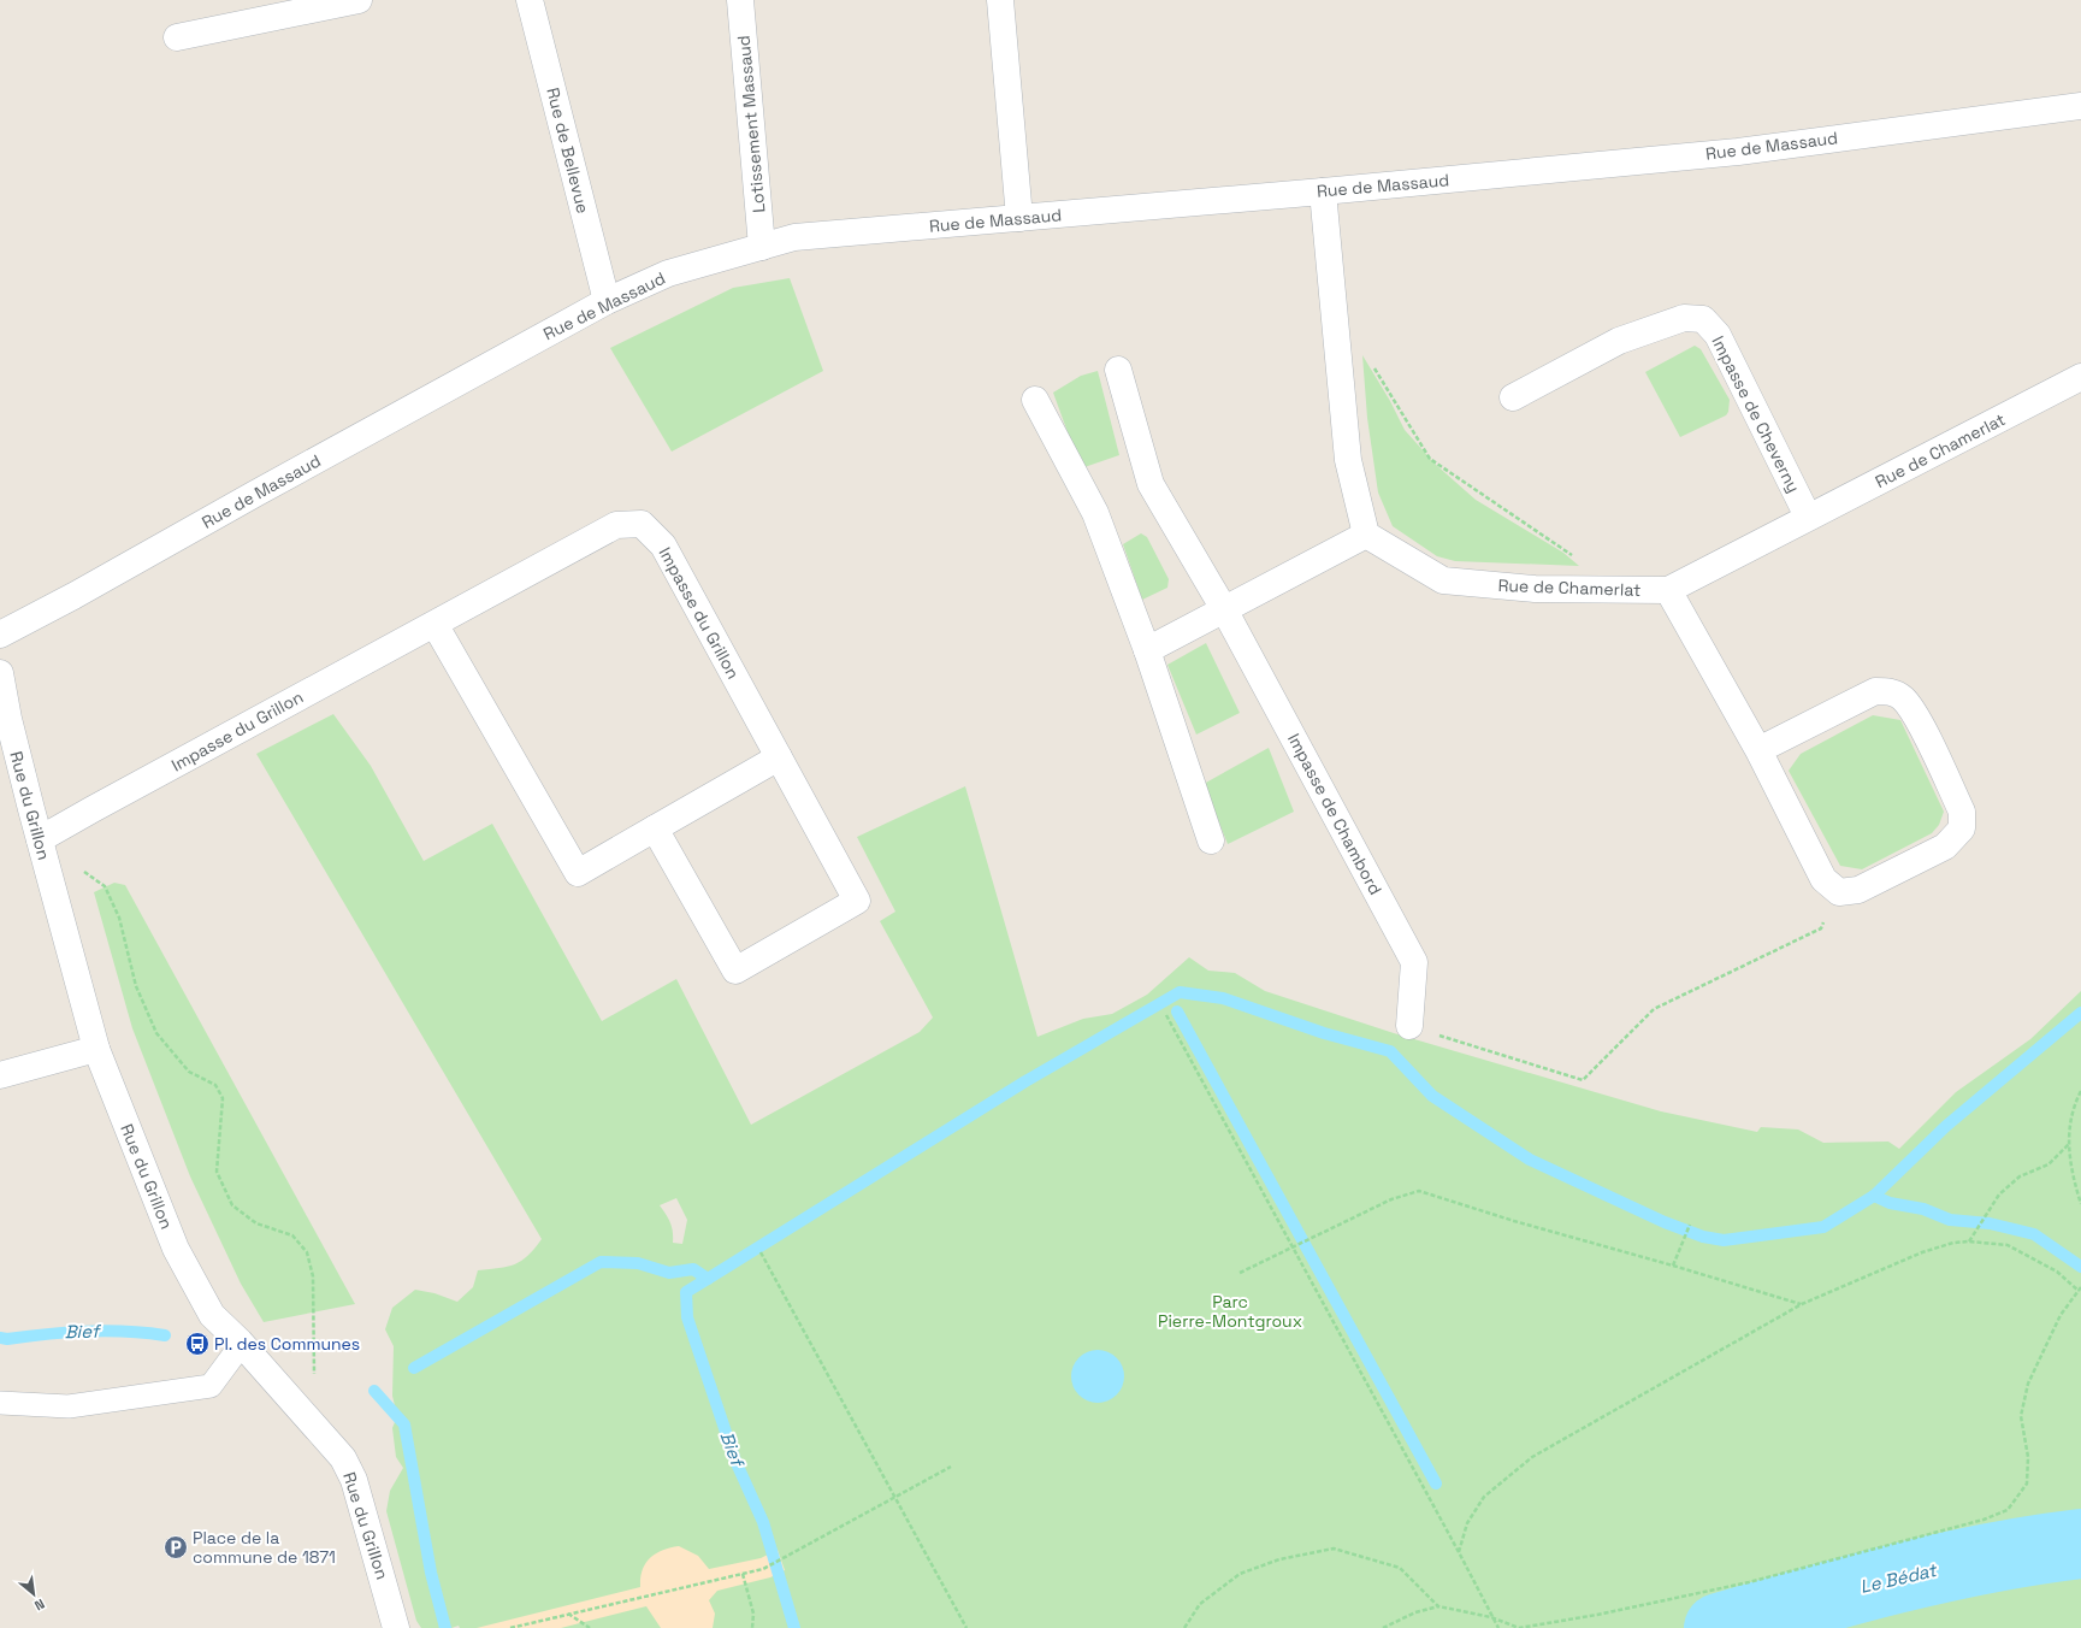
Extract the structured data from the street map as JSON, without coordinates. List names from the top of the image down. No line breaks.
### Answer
{"streets":{"street":["Lotissement Massaud","Rue de Massaud","Rue de Bellevue","Impasse de Cheverny","Rue de Chamerlat","Impasse du Grillon","Rue du Grillon","Impasse de Chambord"]},"crossings":[["Lotissement Massaud","Rue de Massaud"],["Rue de Massaud","Rue de Bellevue"],["Impasse de Cheverny","Rue de Chamerlat"],["Impasse du Grillon","Rue du Grillon"]],"water":["Bief","Le Bédat"],"parks":["Parc Pierre-Montgroux"],"places":{"bus stop":["Pl. des Communes"],"parking":["Place de la commune de 1871"]},"north":"bottom right"}
